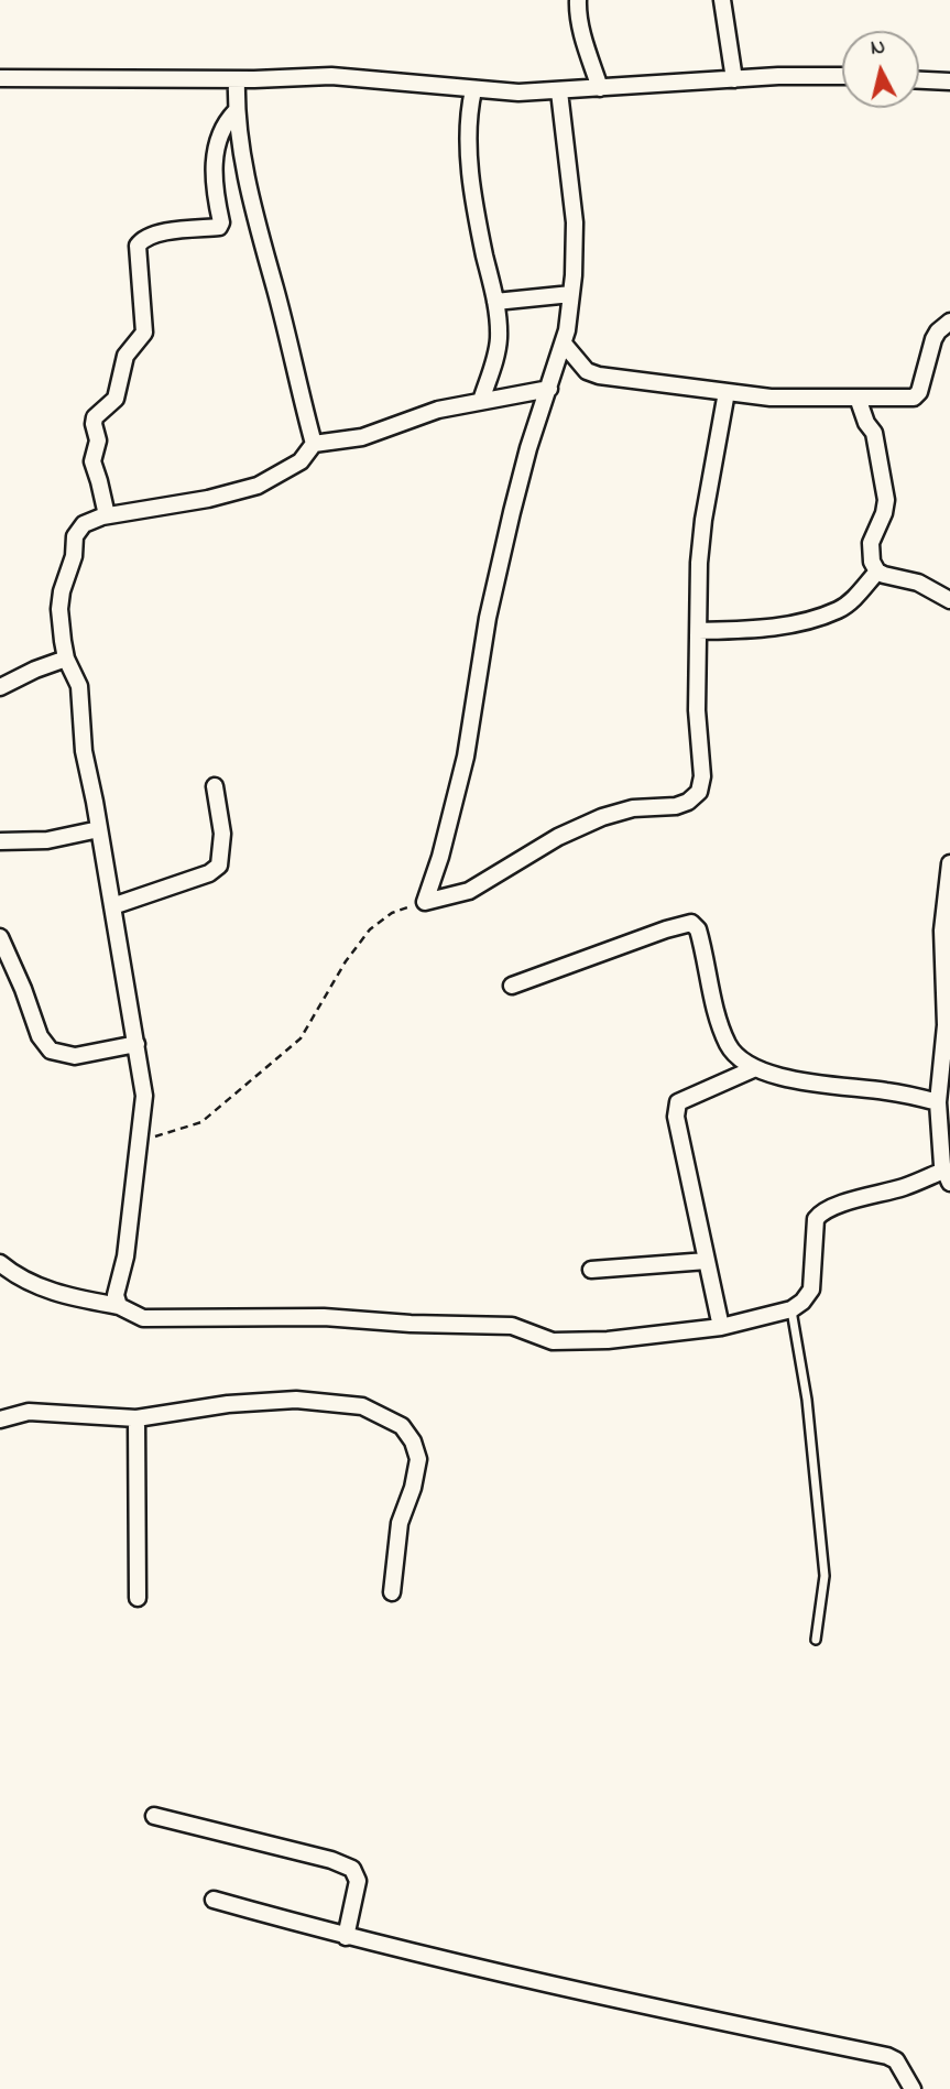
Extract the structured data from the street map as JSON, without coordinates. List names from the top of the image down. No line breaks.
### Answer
{"north":"top"}
